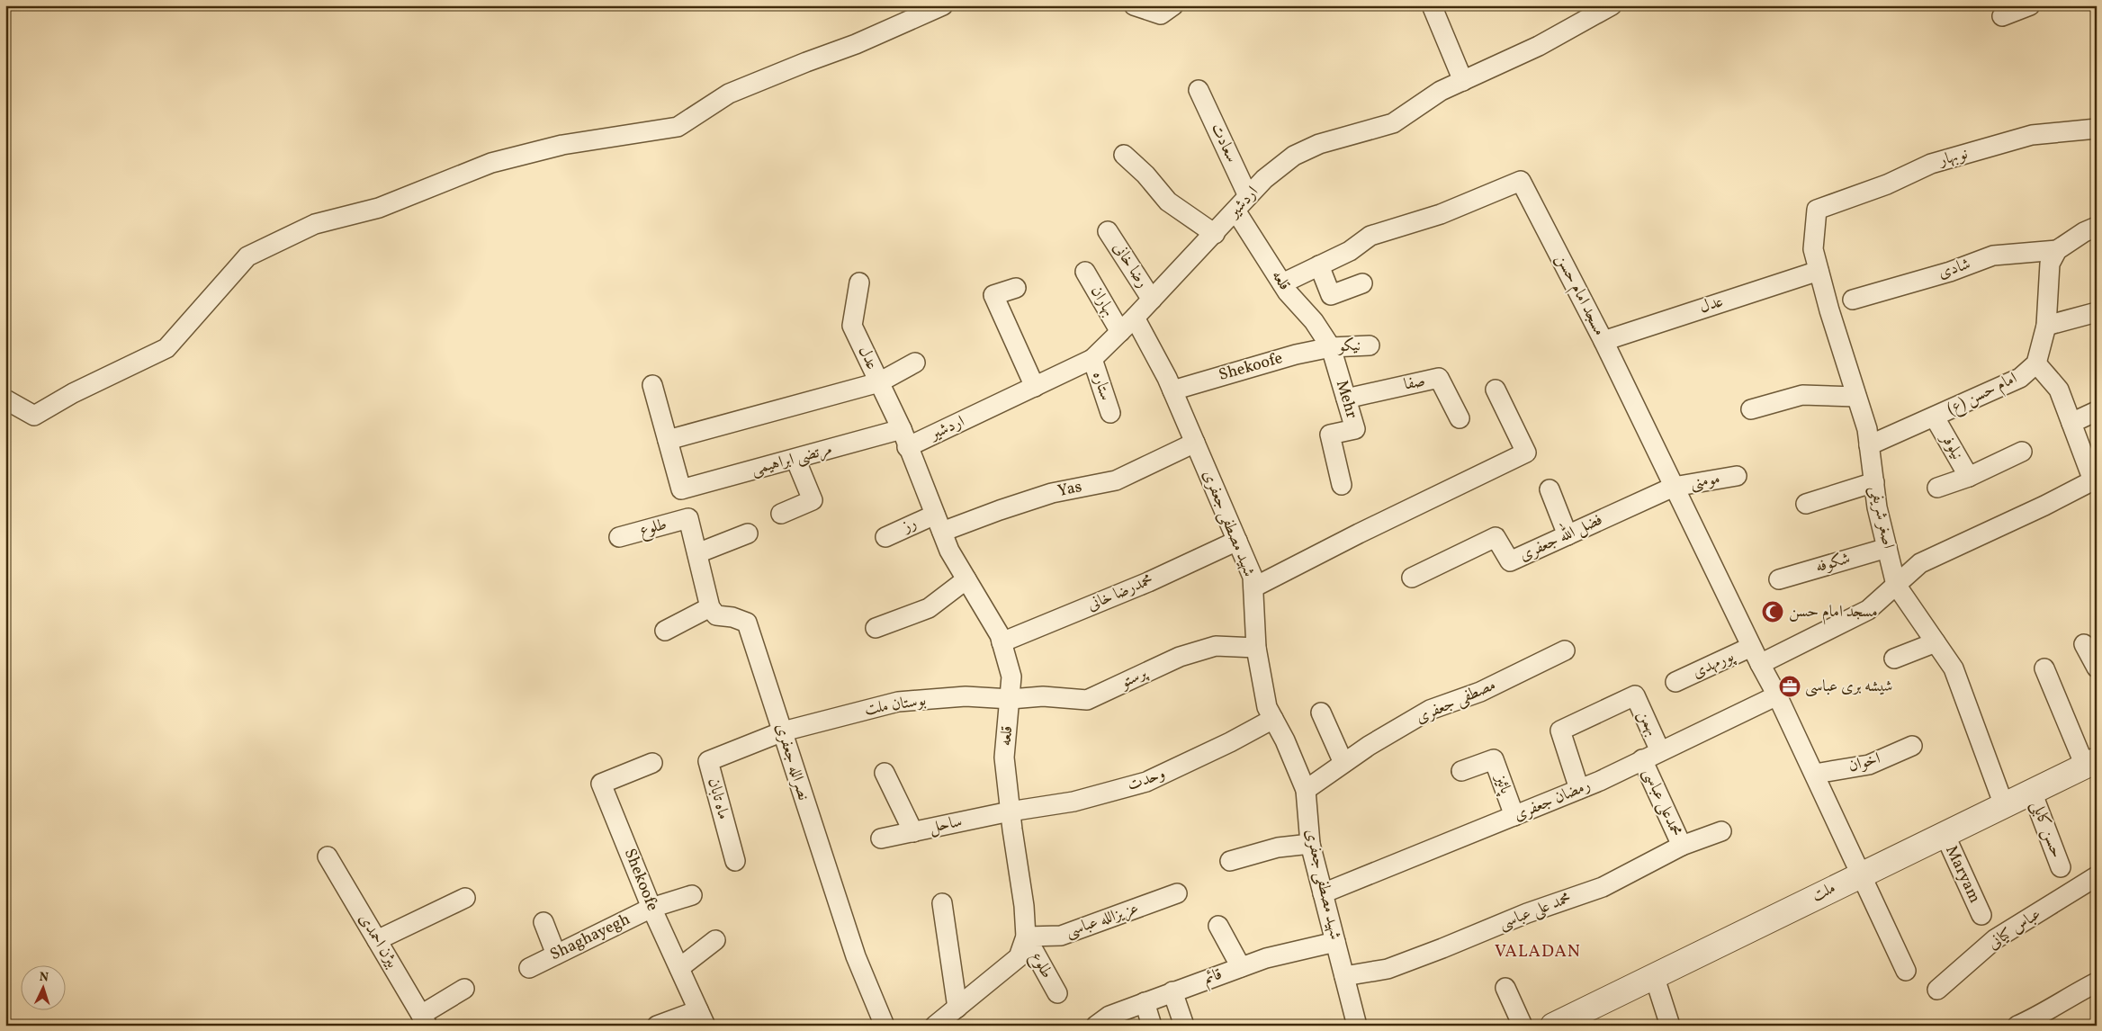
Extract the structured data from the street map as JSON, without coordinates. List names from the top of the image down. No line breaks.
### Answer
{"streets":{"street":["سعادت","نوبهار","اردشیر","رضا خانی","شادی","قلعه","مسجد امام حسن","بهاران","عدل","نیکو","Shekoofe","صفا","ستاره","امام حسن (ع)","Mehr","نیلوفر","مرتضی ابراهیمی","مومنی","Yas","اصغر شریفی","شهید مصطفی جعفری","رز","طلوع","فضل الله جعفری","شکوفه","محمدرضا خانی","پورمهدی","پرستو","مصطفی جعفری","بوستان ملت","بهمن","نصرالله جعفری","اخوان","وحدت","پائیز","ماه تابان","رمضان جعفری","محمدعلی عباسی","ساحل","حسن کابلی","Maryam","ملت","محمد علی عباسی","عزیزالله عباسی","عباس کیانی","Shaghayegh","بیژن احمدی","قائم"]},"crossings":[["سعادت","اردشیر"],["نوبهار","اصغر شریفی"],["اردشیر","رضا خانی"],["اردشیر","قلعه"],["اردشیر","بهاران"],["اردشیر","عدل"],["اردشیر","ستاره"],["اردشیر","مرتضی ابراهیمی"],["اردشیر","شهید مصطفی جعفری"],["قلعه","عدل"],["قلعه","نیکو"],["قلعه","Shekoofe"],["قلعه","Mehr"],["قلعه","مرتضی ابراهیمی"],["قلعه","Yas"],["قلعه","رز"],["قلعه","طلوع"],["قلعه","محمدرضا خانی"],["قلعه","پرستو"],["قلعه","بوستان ملت"],["قلعه","وحدت"],["قلعه","ساحل"],["قلعه","عزیزالله عباسی"],["مسجد امام حسن","عدل"],["مسجد امام حسن","مومنی"],["مسجد امام حسن","فضل الله جعفری"],["مسجد امام حسن","پورمهدی"],["مسجد امام حسن","اخوان"],["مسجد امام حسن","رمضان جعفری"],["مسجد امام حسن","ملت"],["عدل","مرتضی ابراهیمی"],["عدل","اصغر شریفی"],["نیکو","Shekoofe"],["نیکو","Mehr"],["Shekoofe","Mehr"],["Shekoofe","شهید مصطفی جعفری"],["Shekoofe","Shaghayegh"],["صفا","Mehr"],["امام حسن (ع)","نیلوفر"],["امام حسن (ع)","اصغر شریفی"],["مومنی","فضل الله جعفری"],["Yas","شهید مصطفی جعفری"],["اصغر شریفی","شکوفه"],["اصغر شریفی","ملت"],["شهید مصطفی جعفری","محمدرضا خانی"],["شهید مصطفی جعفری","پرستو"],["شهید مصطفی جعفری","مصطفی جعفری"],["شهید مصطفی جعفری","وحدت"],["شهید مصطفی جعفری","رمضان جعفری"],["شهید مصطفی جعفری","محمد علی عباسی"],["شهید مصطفی جعفری","قائم"],["طلوع","عزیزالله عباسی"],["پرستو","بوستان ملت"],["بوستان ملت","نصرالله جعفری"],["بوستان ملت","ماه تابان"],["بهمن","رمضان جعفری"],["نصرالله جعفری","ماه تابان"],["وحدت","ساحل"],["پائیز","رمضان جعفری"],["رمضان جعفری","محمدعلی عباسی"],["محمدعلی عباسی","محمد علی عباسی"],["حسن کابلی","ملت"],["Maryam","ملت"]],"districts":["VALADAN"],"places":{"mosque":["مسجد امام حسن"],"office":["شیشه بری عباسی"]},"north":"top"}
